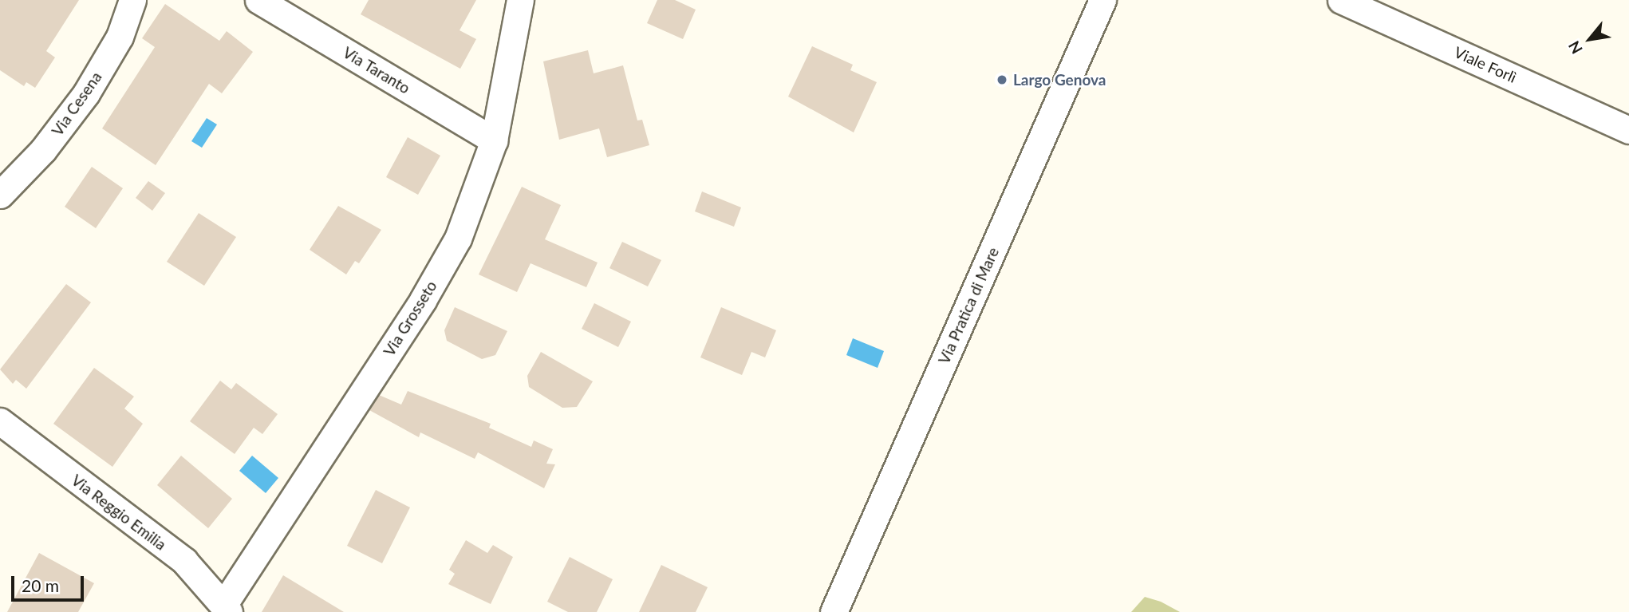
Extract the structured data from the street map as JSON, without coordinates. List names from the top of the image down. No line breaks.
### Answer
{"streets":{"street":["Viale Forlì","Via Taranto","Via Cesena","Via Pratica di Mare","Via Grosseto","Via Reggio Emilia"]},"crossings":[["Via Taranto","Via Grosseto"],["Via Grosseto","Via Reggio Emilia"]],"places":["Largo Genova"],"scale_bar":"20 m","north":"bottom left"}
